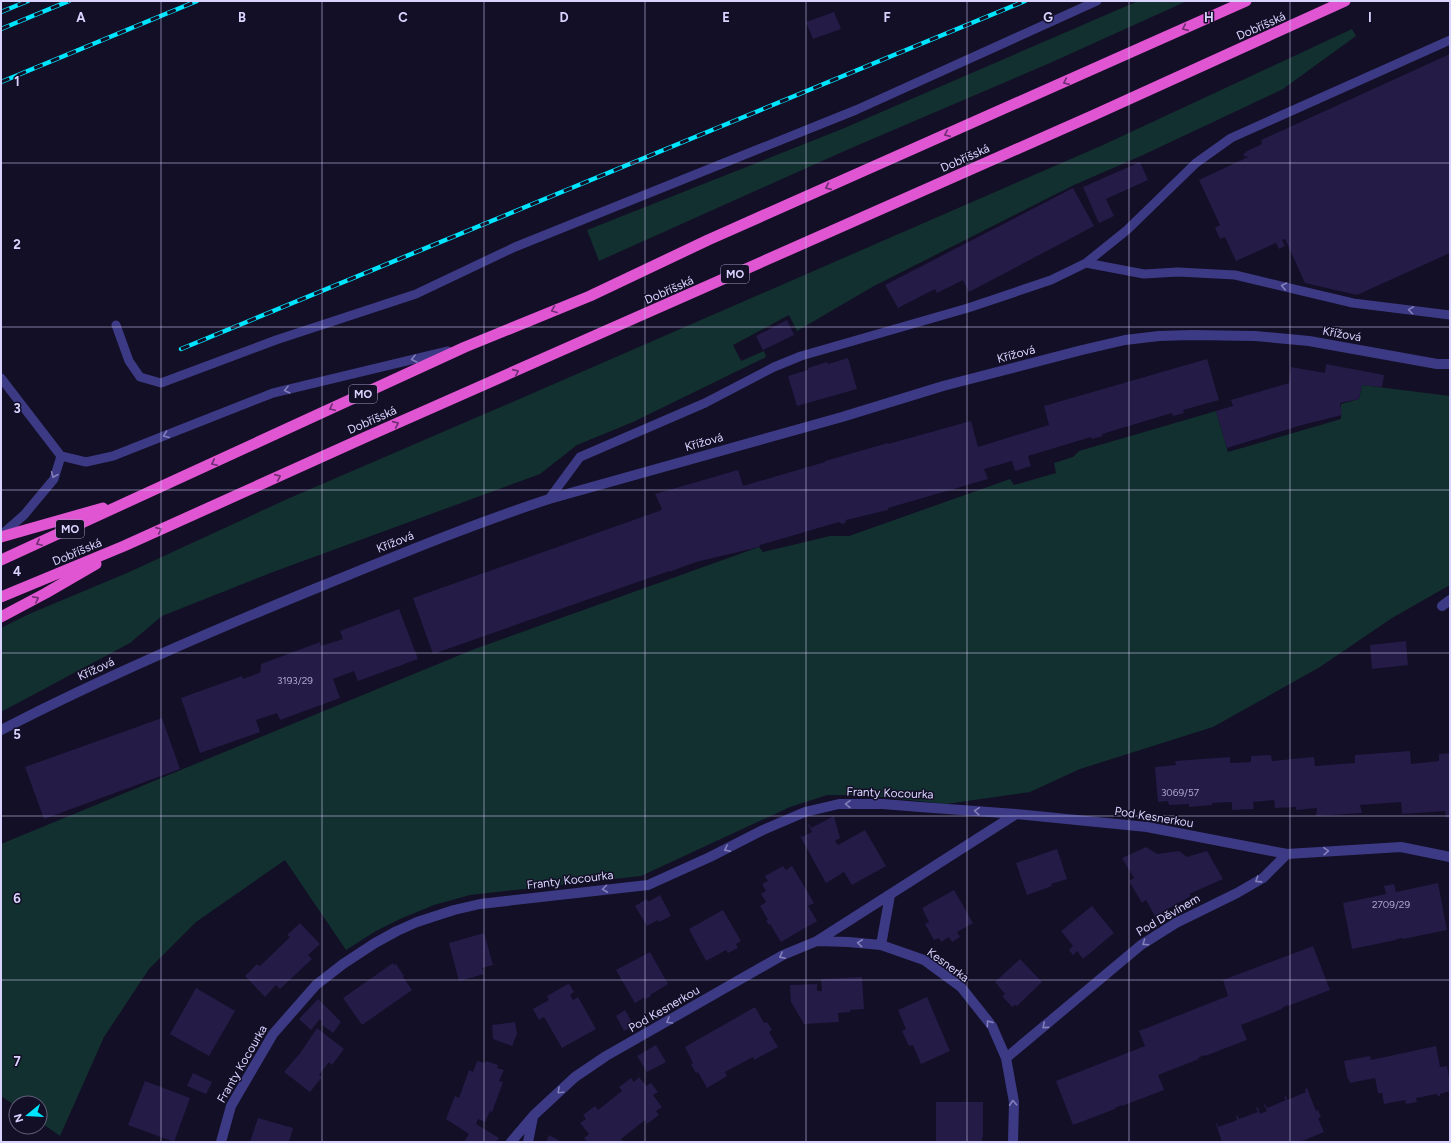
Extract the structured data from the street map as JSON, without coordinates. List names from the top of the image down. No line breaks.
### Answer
{"streets":{"highway":["Dobříšská","MO"],"street":["Křížová","Franty Kocourka","Pod Kesnerkou","Pod Děvínem","Kesnerka"]},"crossings":[["Franty Kocourka","Pod Kesnerkou"],["Pod Kesnerkou","Pod Děvínem"],["Pod Kesnerkou","Kesnerka"],["Pod Děvínem","Kesnerka"]],"one_way":["Franty Kocourka","Pod Kesnerkou","Pod Děvínem","Kesnerka"],"house_numbers":["3193/29","3069/57","2709/29"],"north":"left","grid":{"columns":["A","B","C","D","E","F","G","H","I"],"rows":["1","2","3","4","5","6","7"]}}
